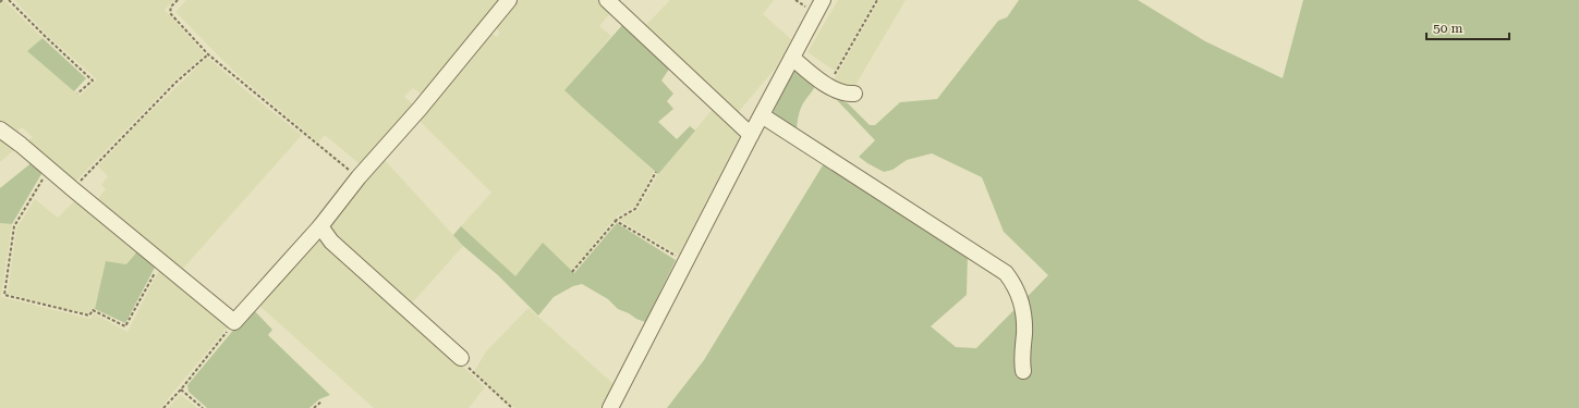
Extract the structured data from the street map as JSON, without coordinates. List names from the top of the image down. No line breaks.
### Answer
{"scale_bar":"50 m"}
